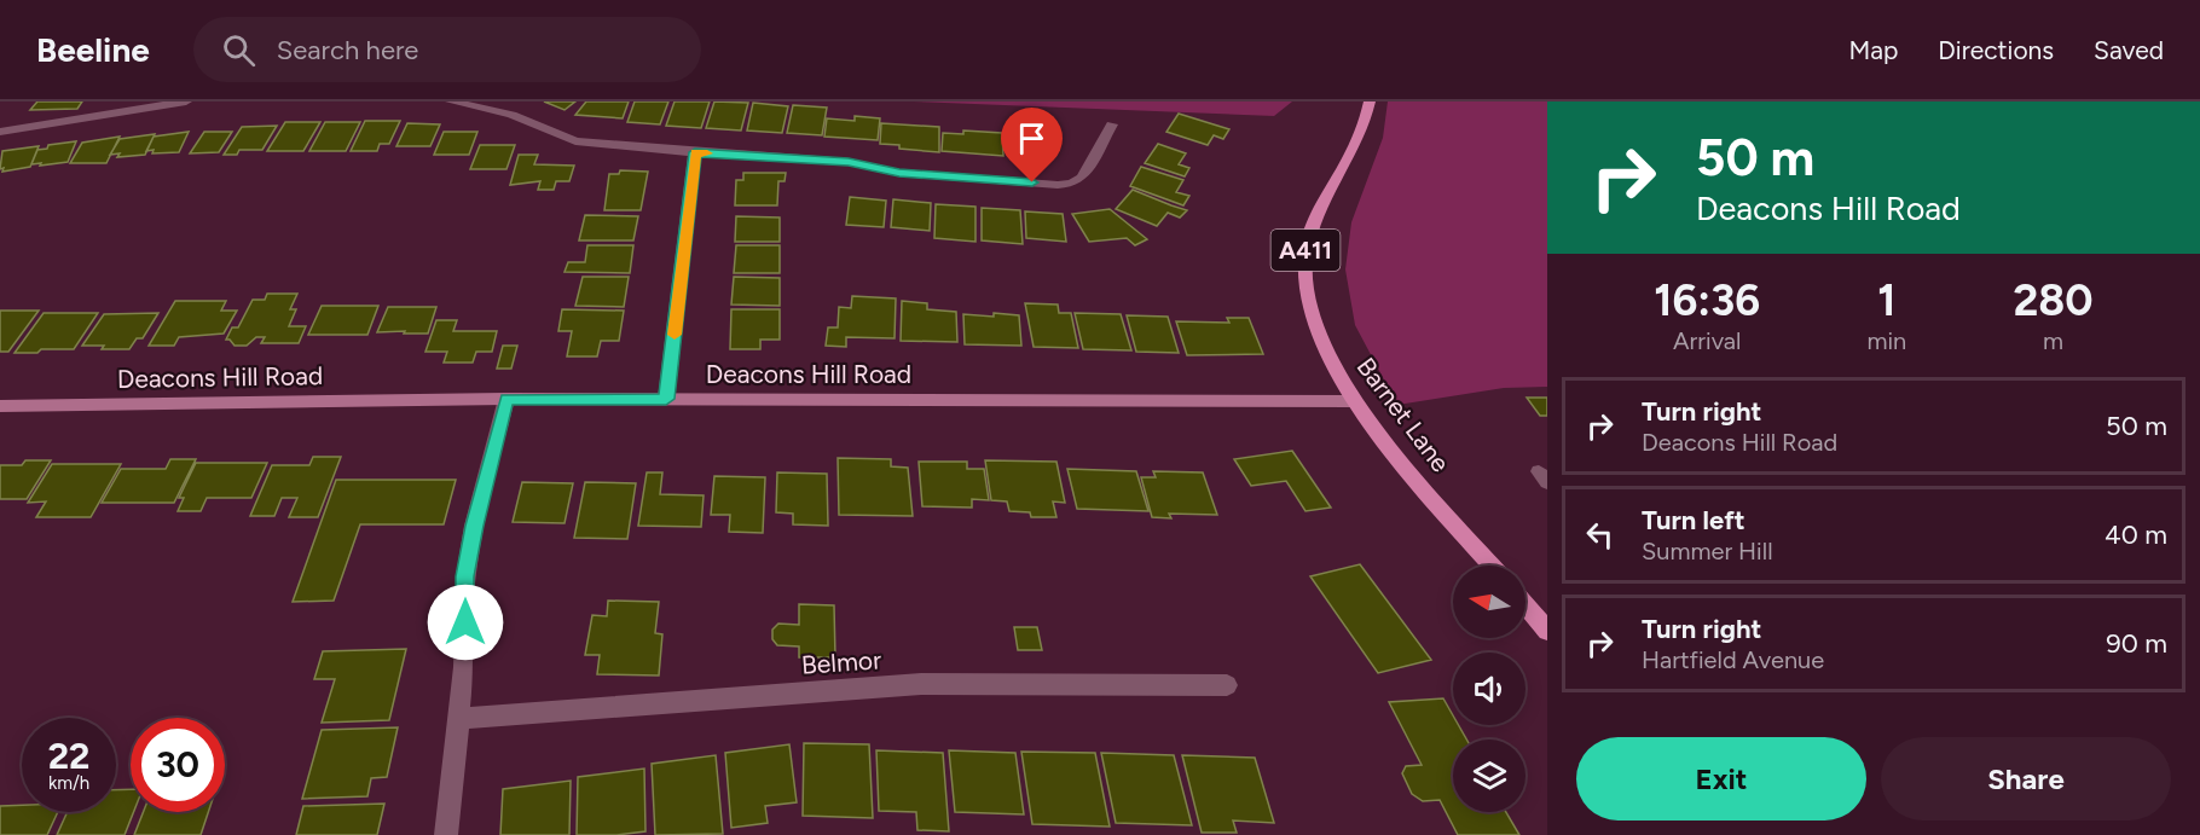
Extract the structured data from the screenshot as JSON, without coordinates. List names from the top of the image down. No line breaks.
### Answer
{"streets":{"main road":["A411","Barnet Lane"],"street":["Deacons Hill Road","Belmor"]},"crossings":[["Deacons Hill Road","Barnet Lane"]],"north":"left","page":{"header":"Beeline","search":"Search here","nav":["Map","Directions","Saved"],"turn":["50 m","Deacons Hill Road"],"eta":["16:36","Arrival","1","min","280","m"],"list":[{"name":"Turn right","note":"Deacons Hill Road","value":"50 m"},{"name":"Turn left","note":"Summer Hill","value":"40 m"},{"name":"Turn right","note":"Hartfield Avenue","value":"90 m"}],"speed":"22 km/h","limit":"30","buttons":["Exit","Share"]}}
